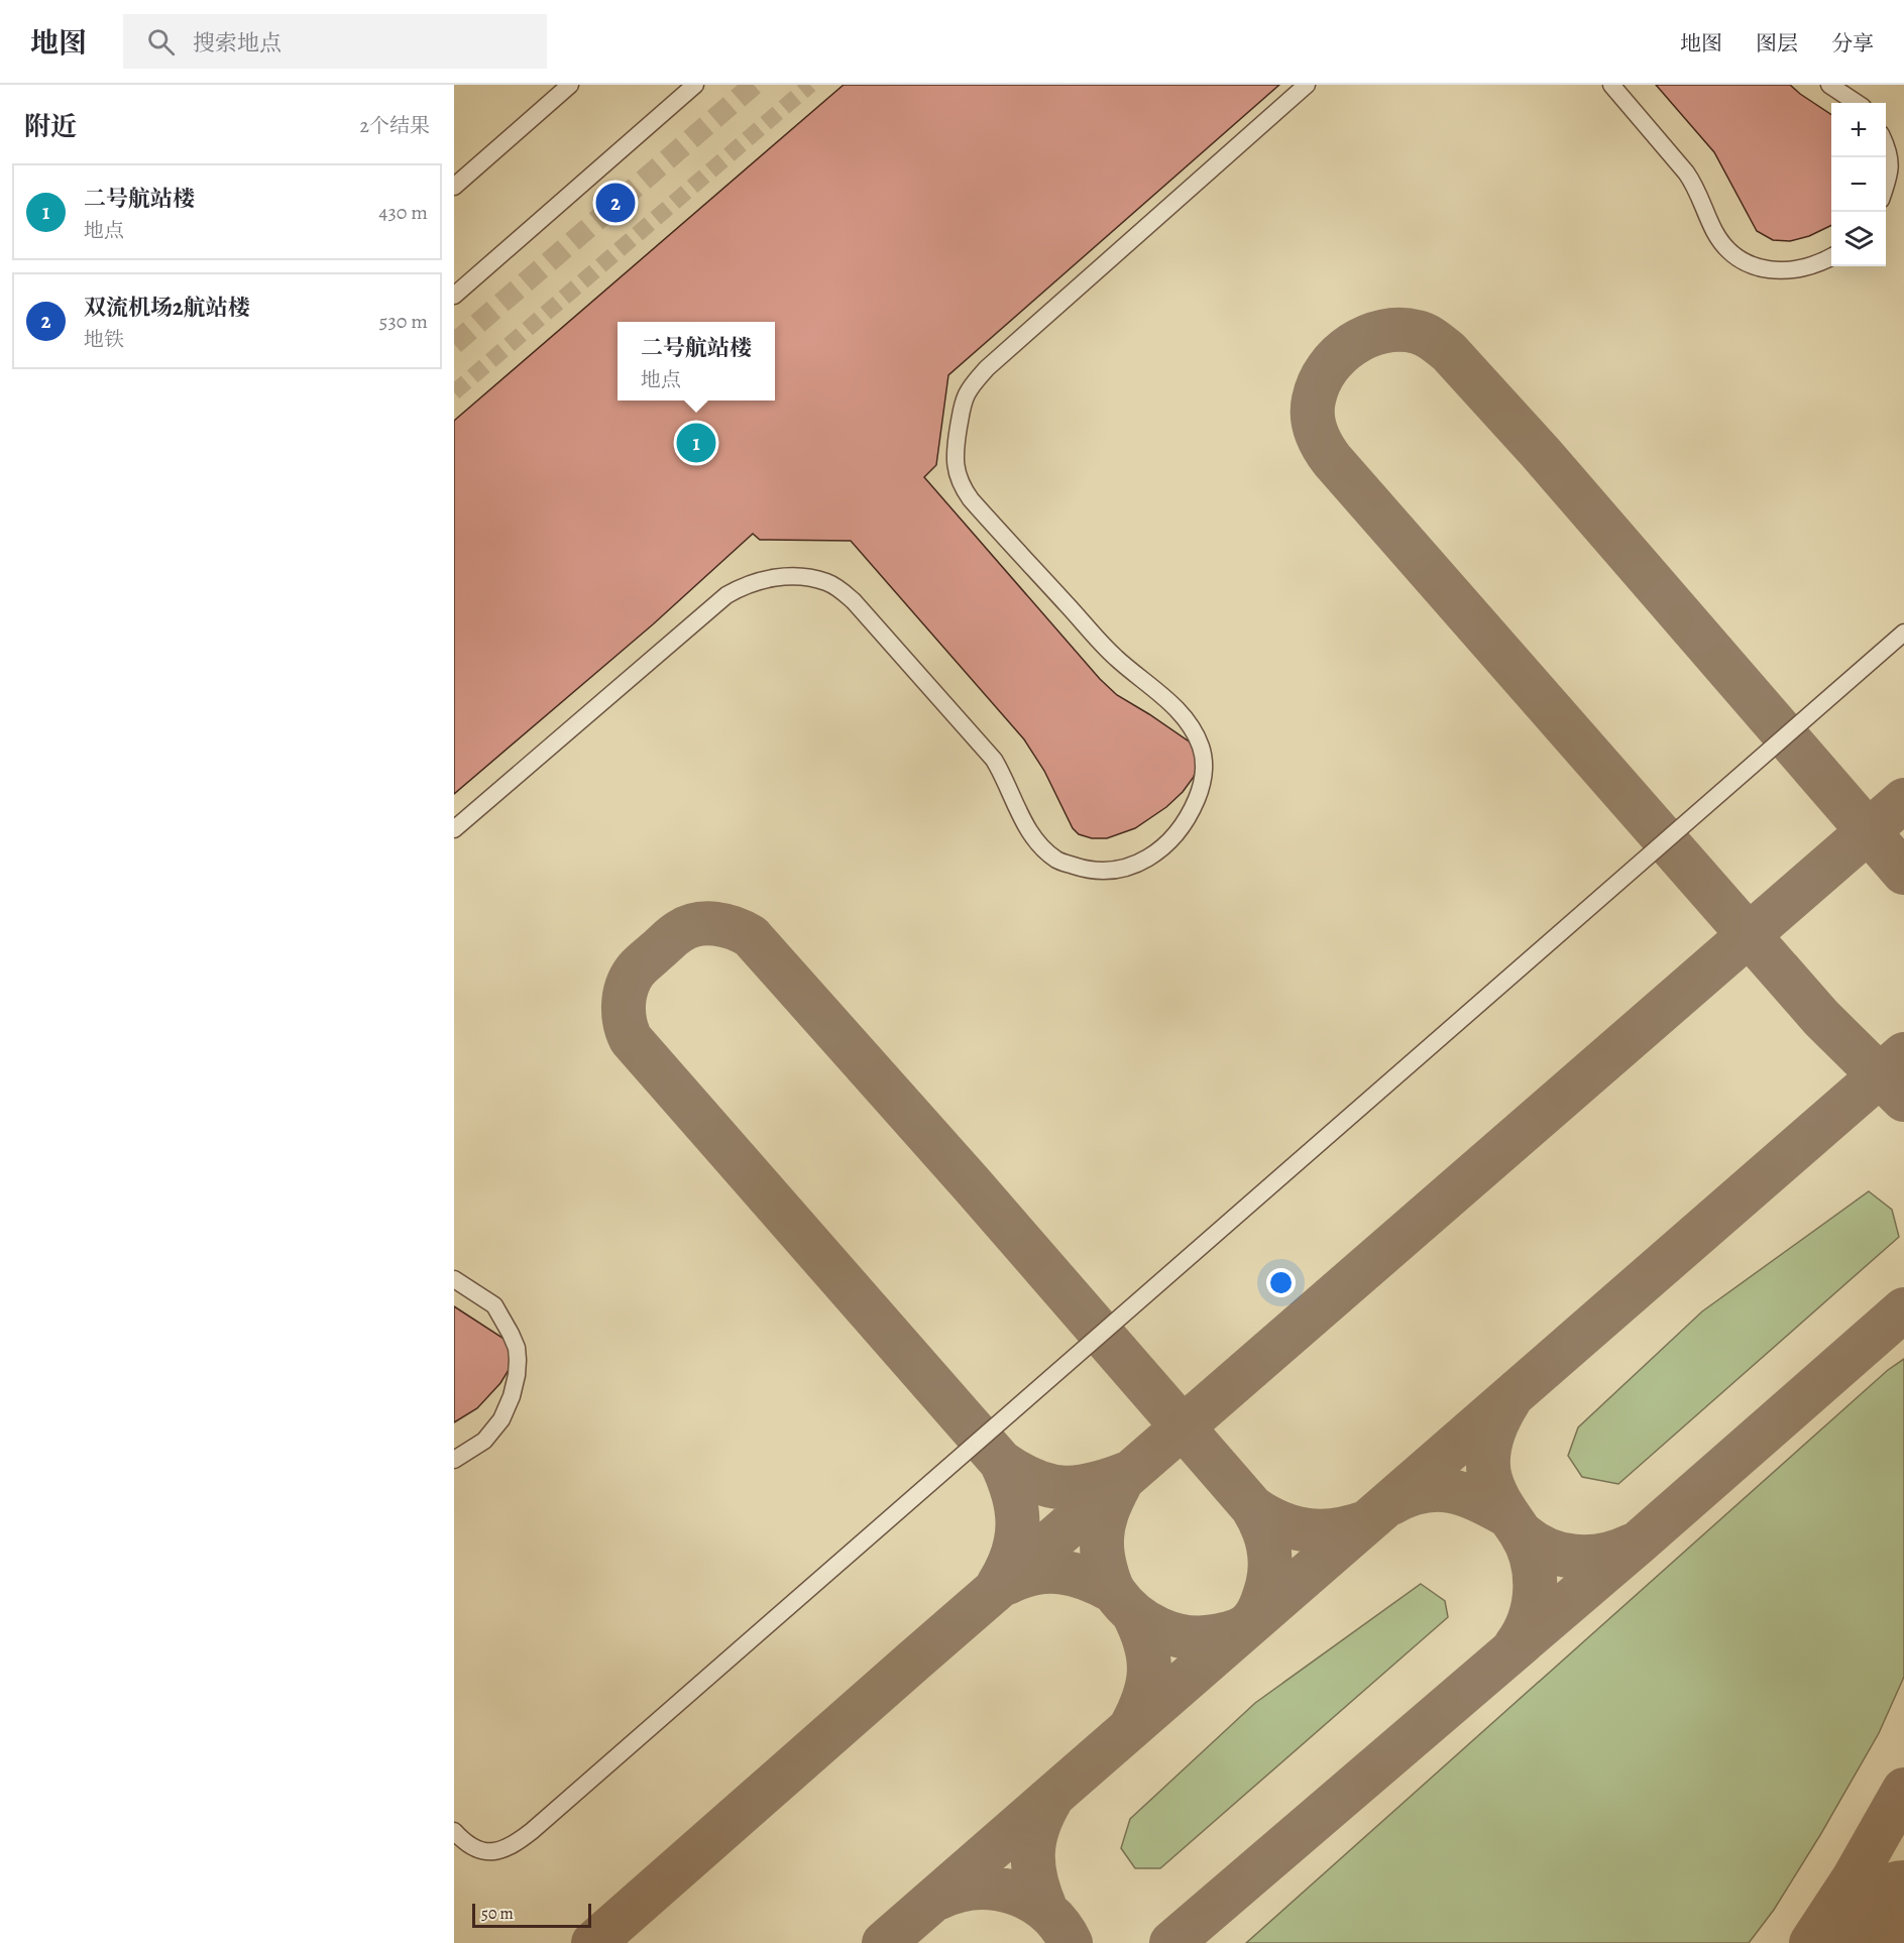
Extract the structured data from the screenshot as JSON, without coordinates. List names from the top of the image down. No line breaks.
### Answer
{"scale_bar":"50 m","page":{"header":"地图","search":"搜索地点","nav":["地图","图层","分享"],"heading":["附近","2个结果"],"map_buttons":["+","−"],"list":[{"mark":"1","name":"二号航站楼","note":"地点","value":"430 m"},{"mark":"2","name":"双流机场2航站楼","note":"地铁","value":"530 m"}],"pins":["2","1"],"popup":["二号航站楼","地点"],"scale":"50 m"}}
